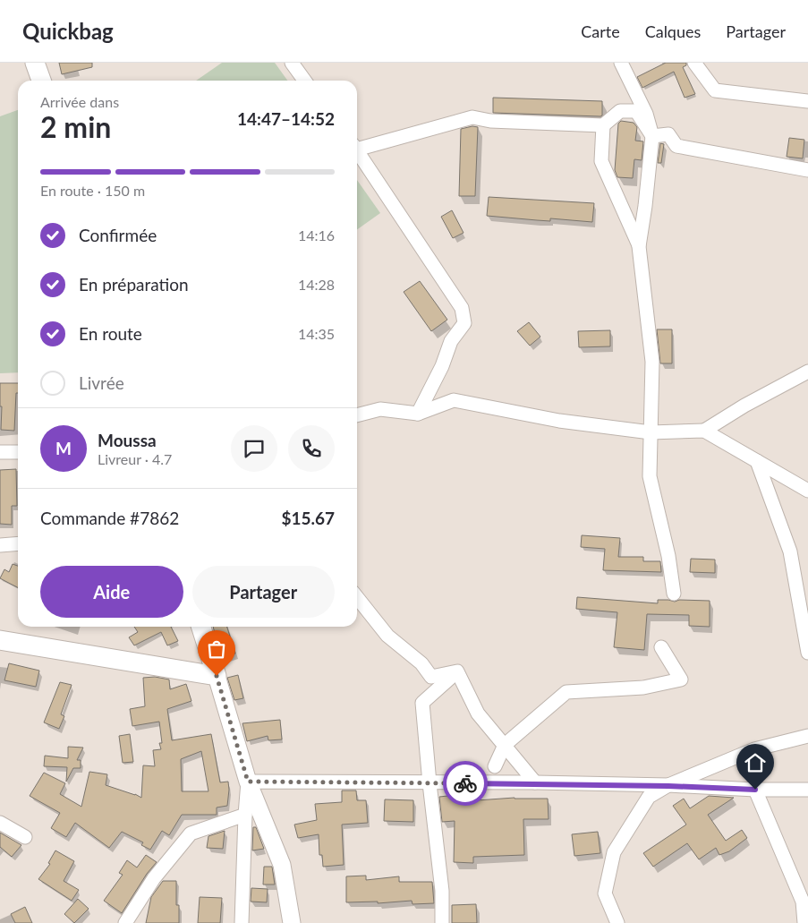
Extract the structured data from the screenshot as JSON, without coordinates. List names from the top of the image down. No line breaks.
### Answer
{"page":{"header":"Quickbag","nav":["Carte","Calques","Partager"],"heading":["2 min","Arrivée dans","14:47–14:52"],"panel":["Moussa","Livreur · 4.7","Commande #7862","$15.67"],"bar":"En route · 150 m","list":[["Confirmée","14:16"],["En préparation","14:28"],["En route","14:35"],"Livrée"],"round":"M","buttons":["Aide","Partager"]}}
